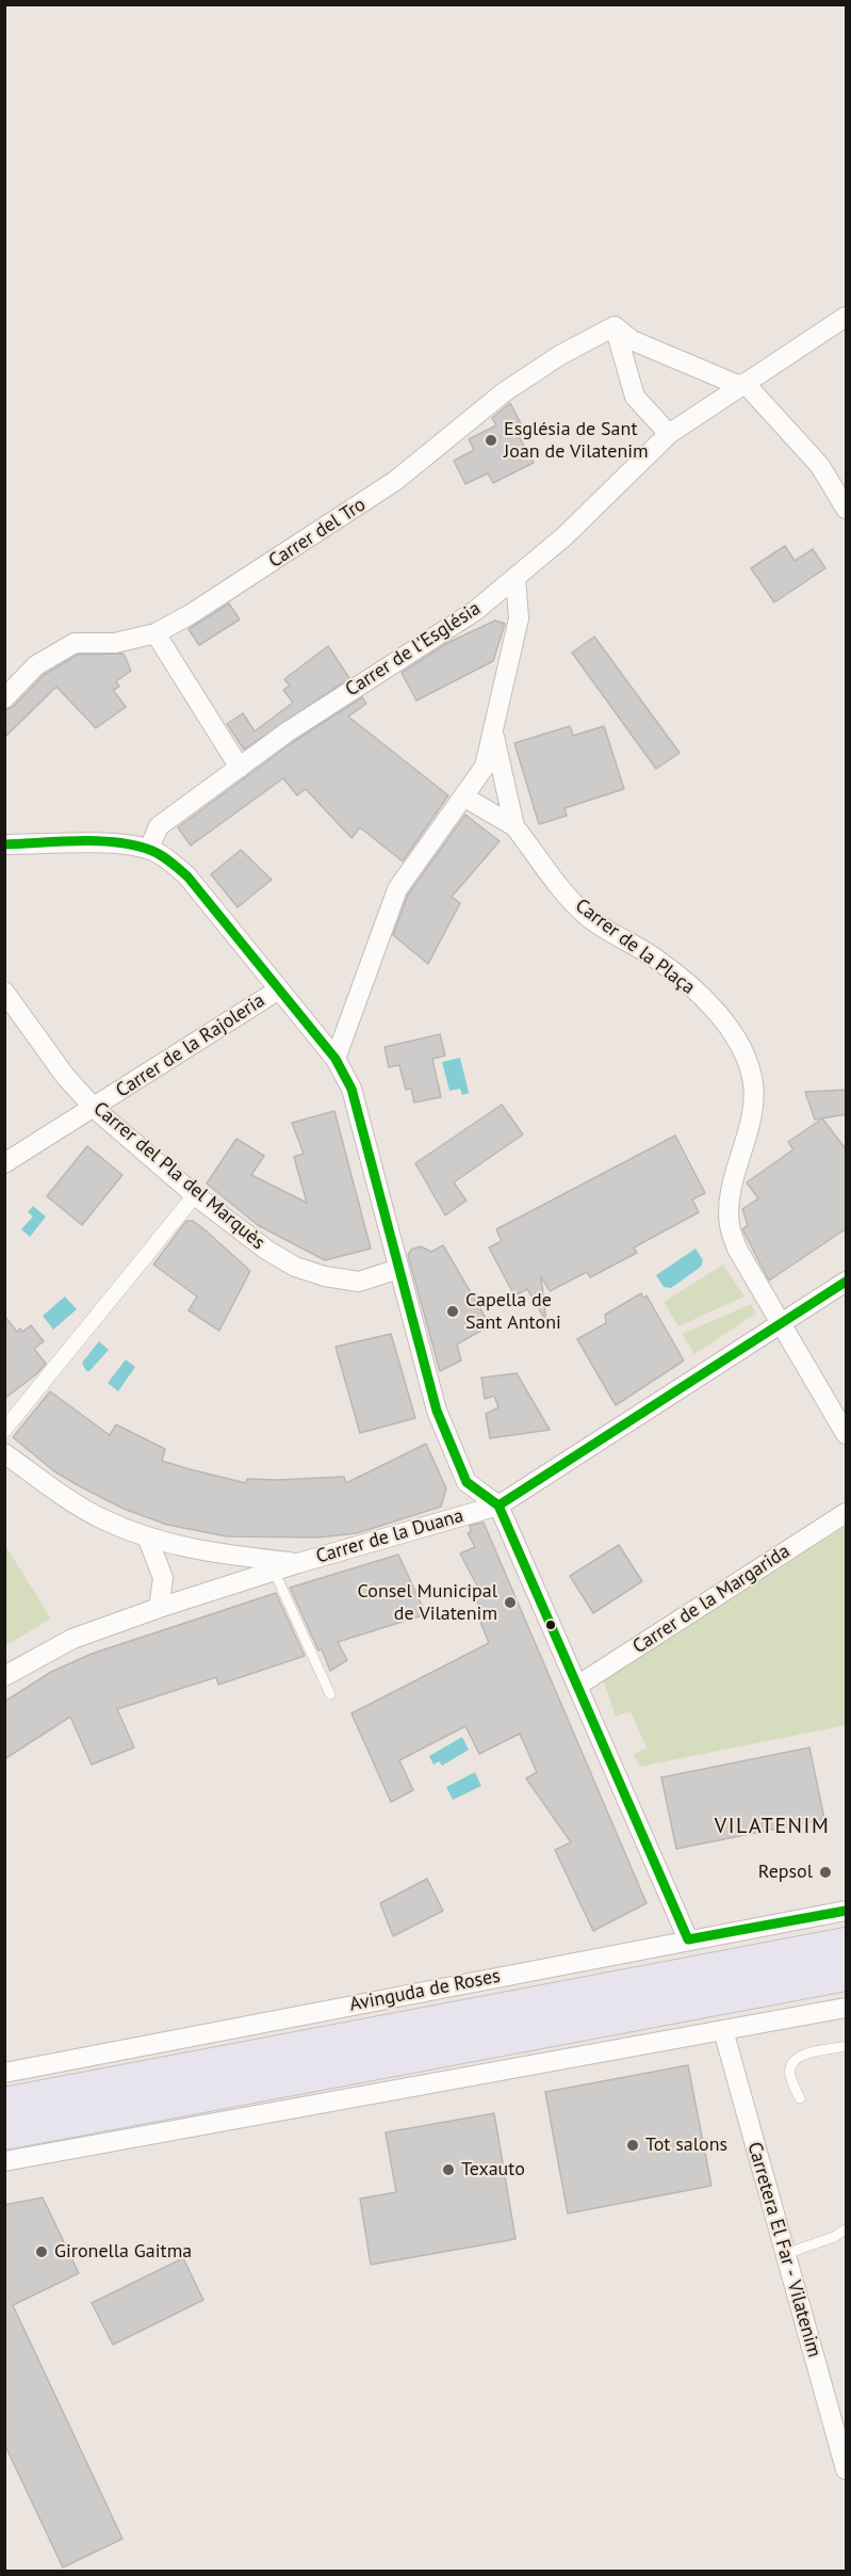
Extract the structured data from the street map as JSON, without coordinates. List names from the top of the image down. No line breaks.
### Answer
{"streets":{"street":["Carrer del Tro","Carrer de l'Església","Carrer de la Plaça","Carrer de la Rajoleria","Carrer del Pla del Marquès","Carrer de la Duana","Carrer de la Margarida","Avinguda de Roses","Carretera El Far - Vilatenim"]},"crossings":[["Carrer de la Plaça","Carrer de la Duana"],["Carrer de la Rajoleria","Carrer del Pla del Marquès"]],"districts":["VILATENIM"],"places":["Església de Sant Joan de Vilatenim","Capella de Sant Antoni","Consel Municipal de Vilatenim","Repsol","Tot salons","Texauto","Gironella Gaitma"]}
